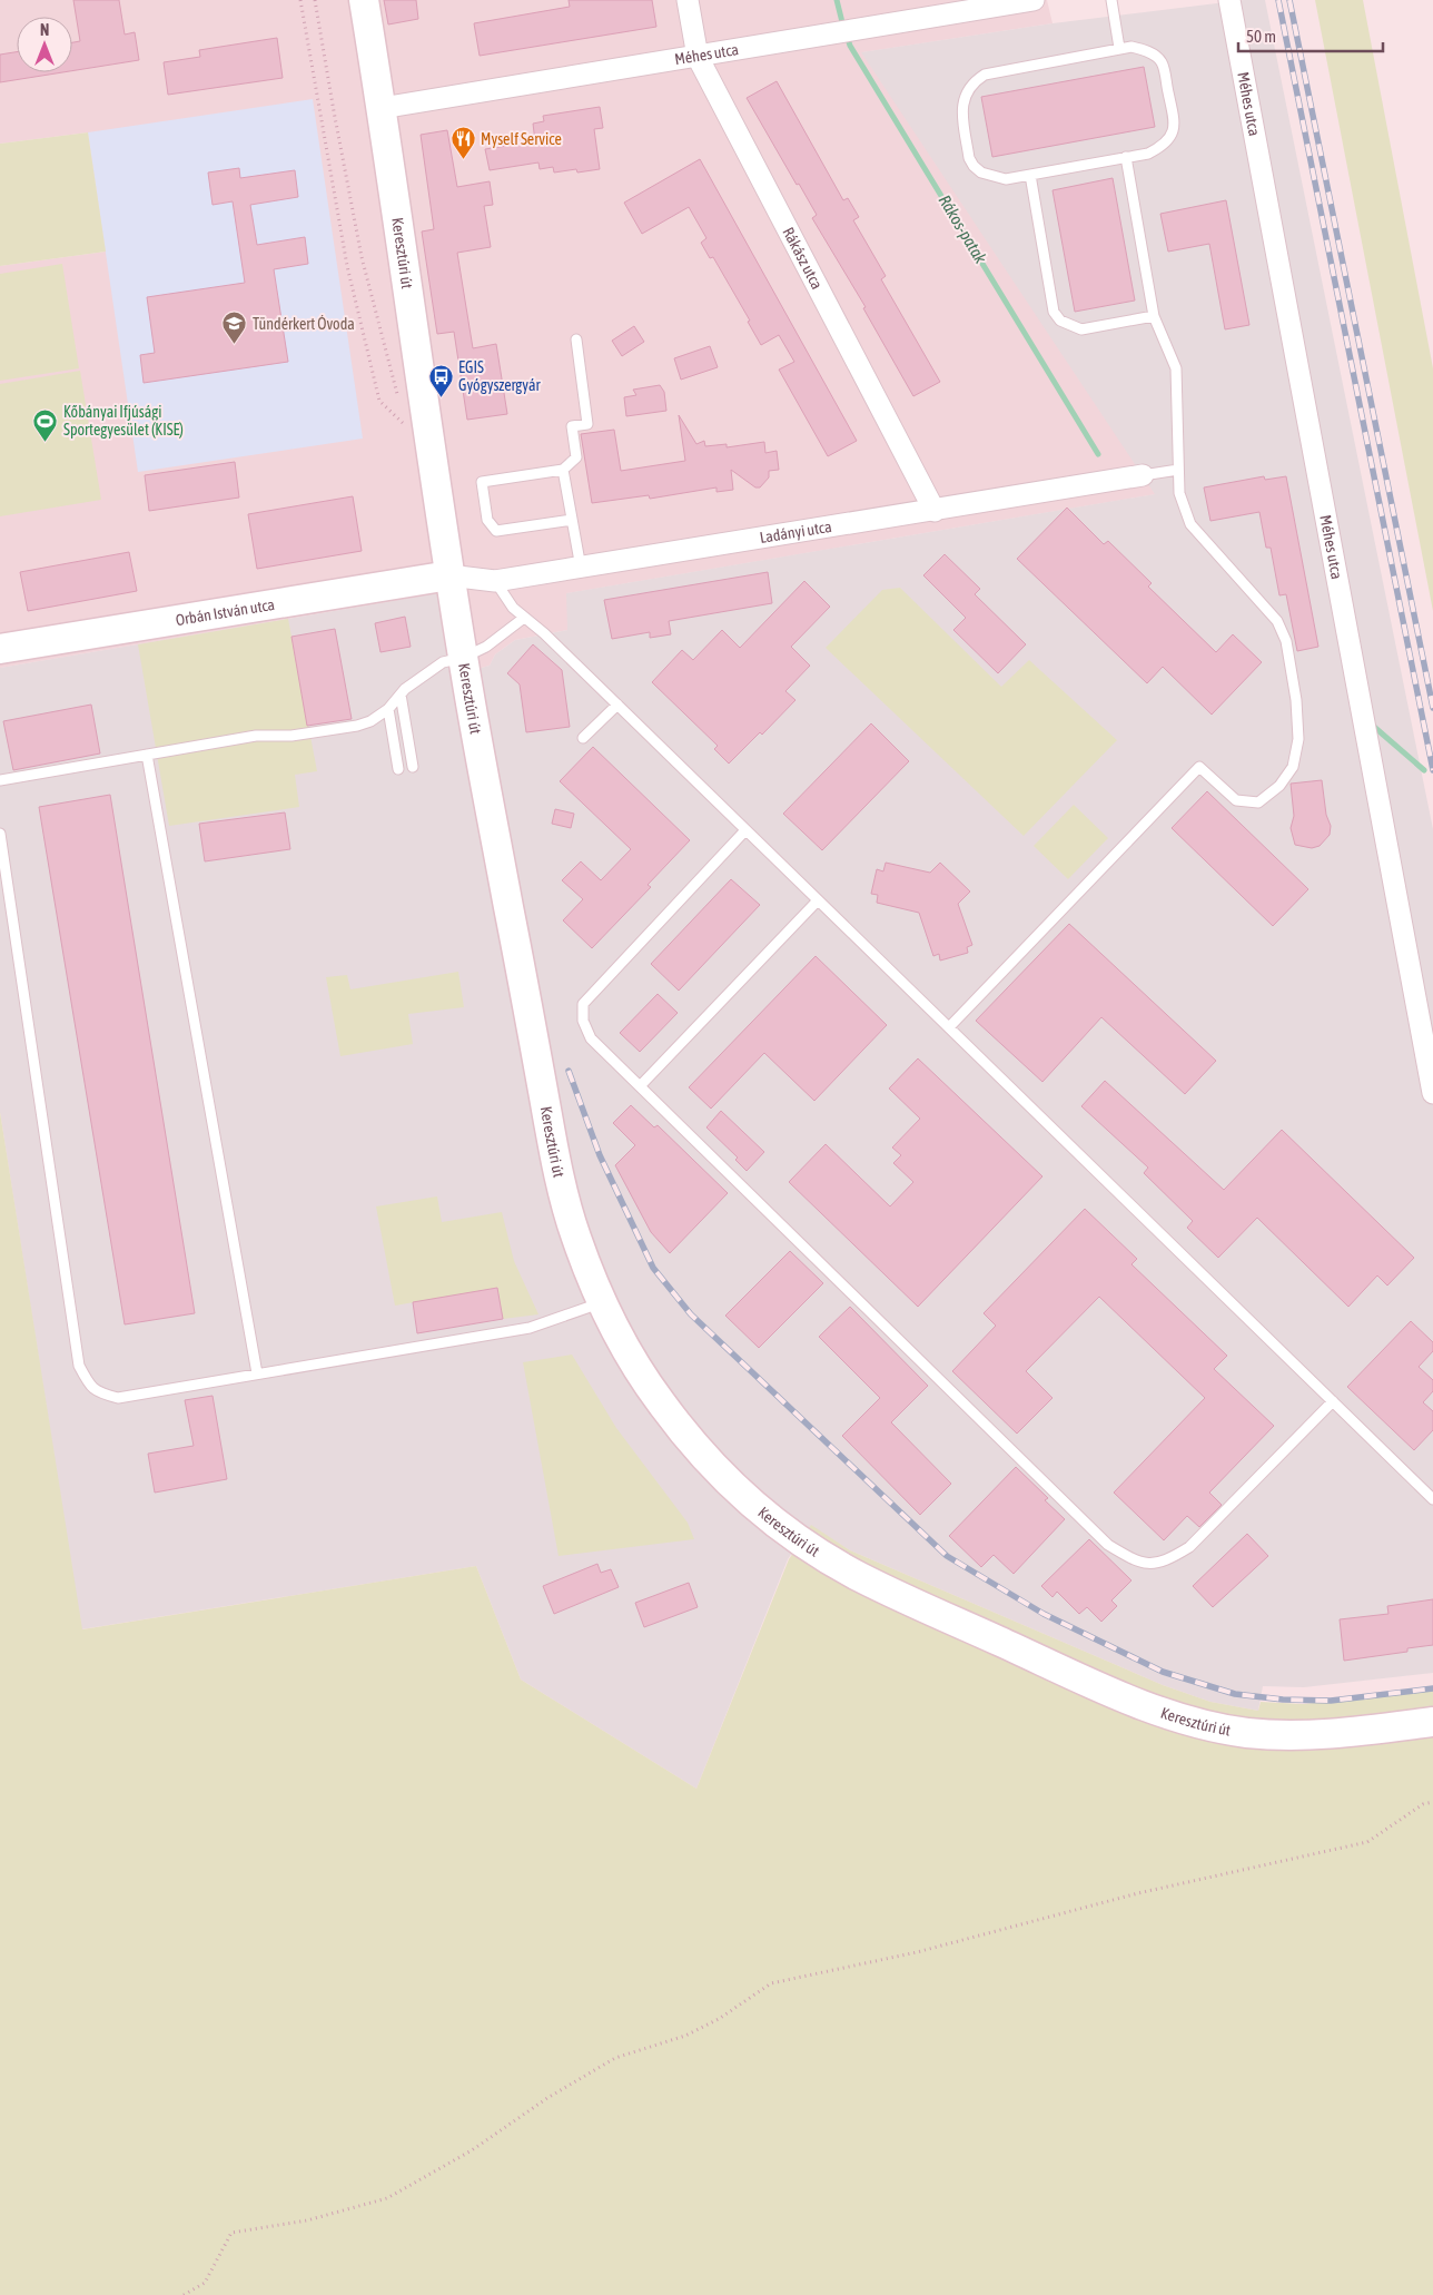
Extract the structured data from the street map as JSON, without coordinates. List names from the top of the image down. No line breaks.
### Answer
{"streets":{"main road":["Keresztúri út","Orbán István utca"],"street":["Méhes utca","Rákász utca","Ladányi utca"]},"crossings":[["Méhes utca","Keresztúri út"],["Méhes utca","Rákász utca"],["Keresztúri út","Ladányi utca"],["Keresztúri út","Orbán István utca"],["Rákász utca","Ladányi utca"],["Ladányi utca","Orbán István utca"]],"water":["Rákos-patak"],"places":{"restaurant":["Myself Service"],"school or university":["Tündérkert Óvoda"],"bus stop":["EGIS Gyógyszergyár"],"sports":["Kőbányai Ifjúsági Sportegyesület (KISE)"]},"scale_bar":"50 m","north":"top"}
